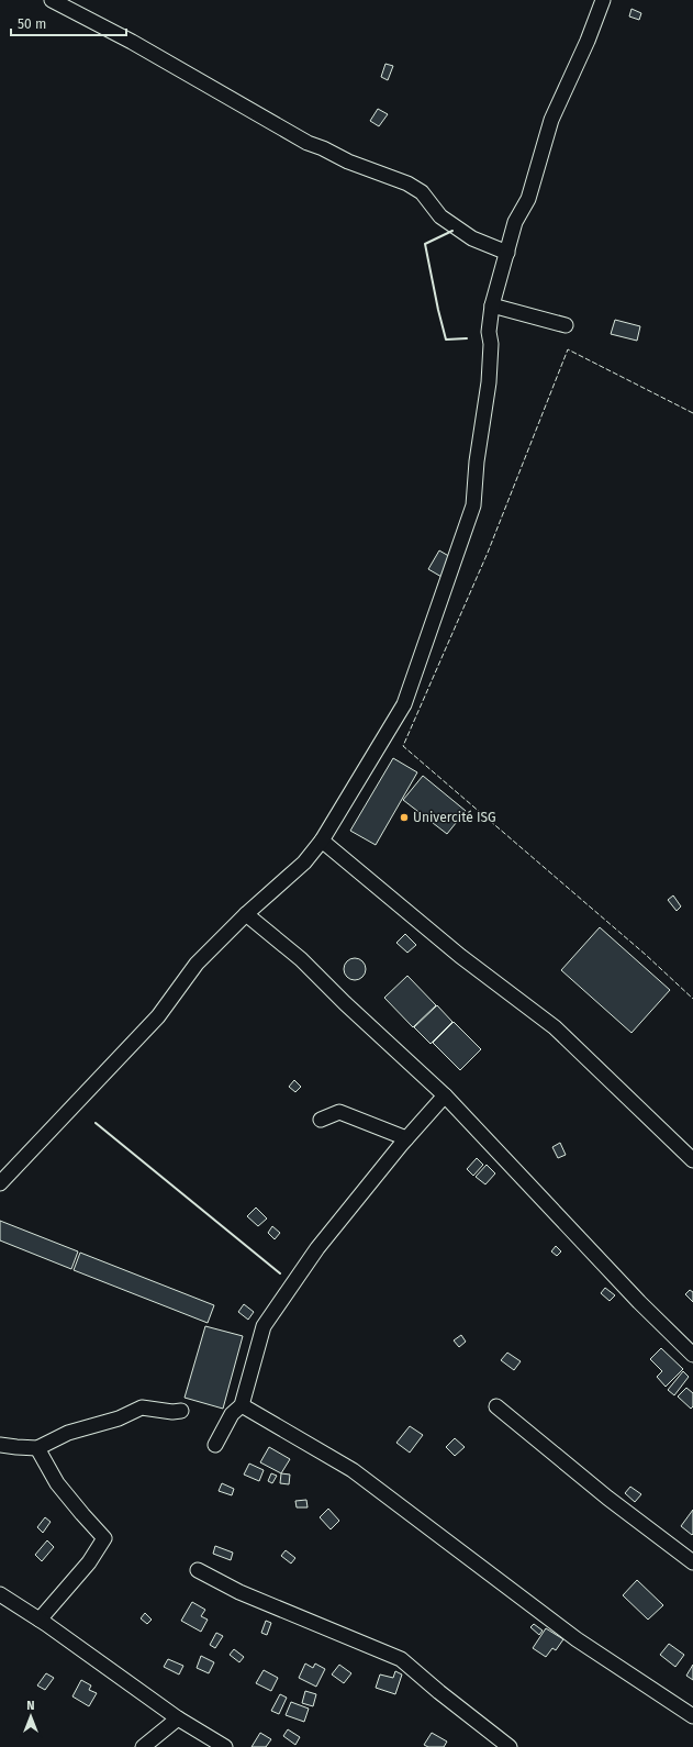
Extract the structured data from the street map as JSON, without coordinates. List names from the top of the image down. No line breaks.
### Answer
{"places":["Univercité ISG"],"scale_bar":"50 m","north":"top"}
